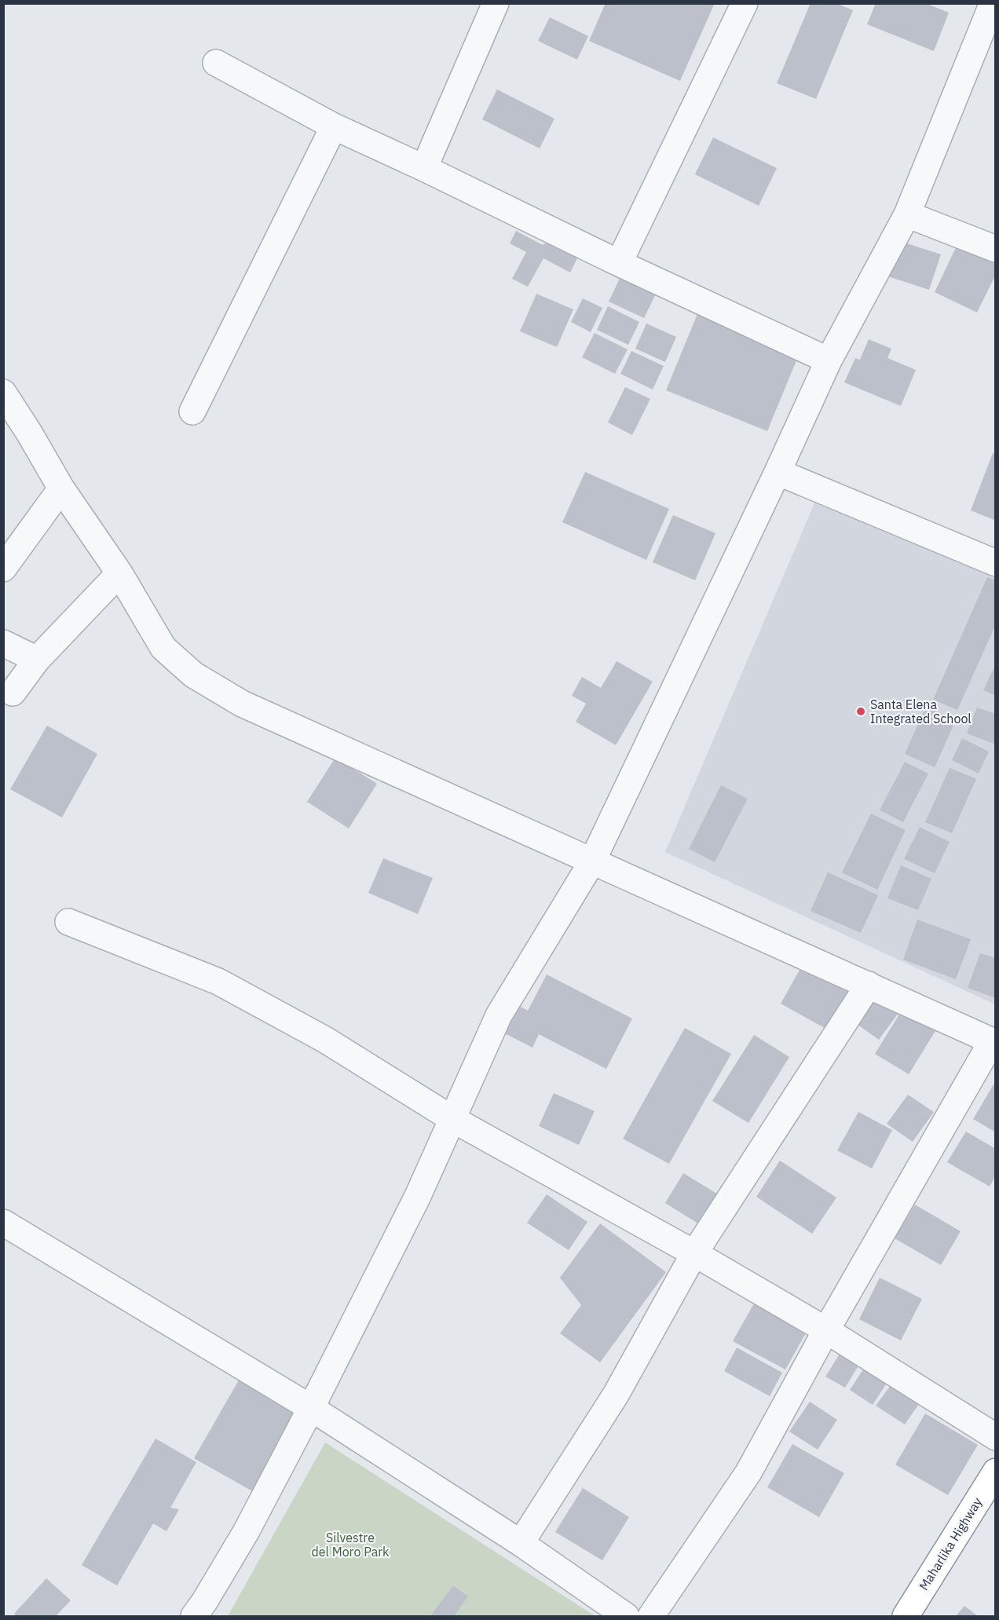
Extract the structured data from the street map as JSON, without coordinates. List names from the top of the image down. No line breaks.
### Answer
{"streets":{"highway":["Maharlika Highway"]},"parks":["Silvestre del Moro Park"],"places":["Santa Elena Integrated School"]}
